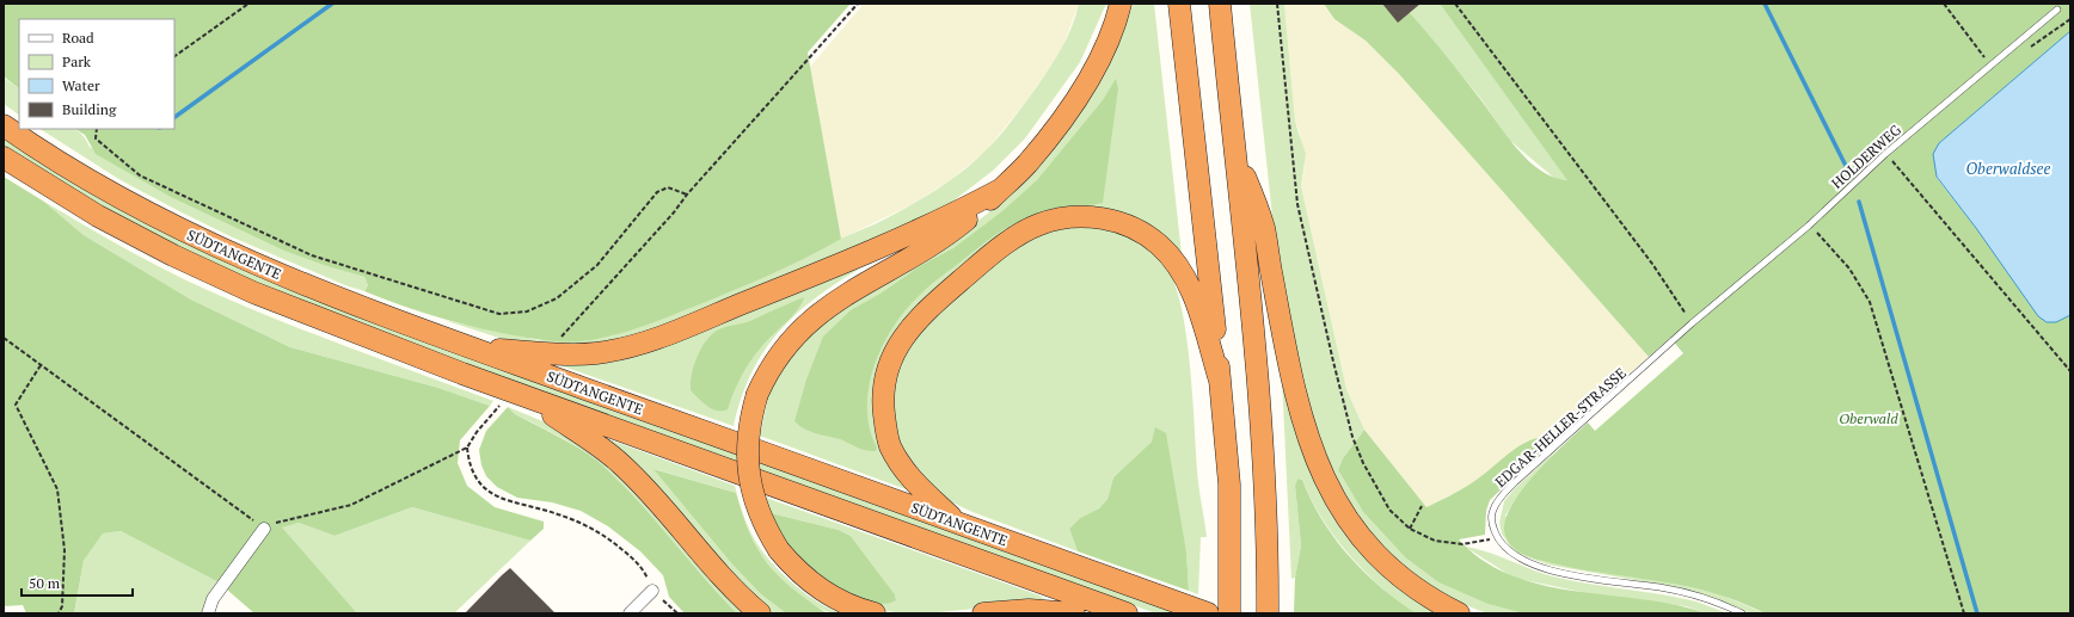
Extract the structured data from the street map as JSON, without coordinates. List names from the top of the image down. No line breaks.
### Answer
{"streets":{"highway":["SÜDTANGENTE"],"lane":["HOLDERWEG","EDGAR-HELLER-STRASSE"]},"crossings":[["HOLDERWEG","EDGAR-HELLER-STRASSE"]],"water":["Oberwaldsee"],"parks":["Oberwald"],"legend":["Road","Park","Water","Building"],"scale_bar":"50 m"}
